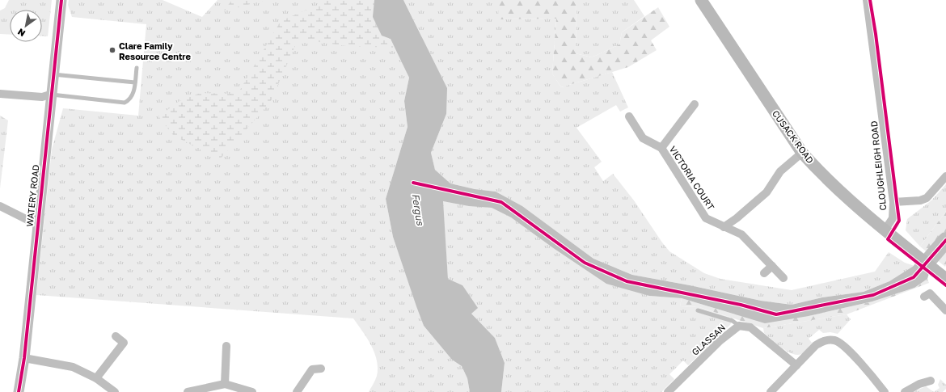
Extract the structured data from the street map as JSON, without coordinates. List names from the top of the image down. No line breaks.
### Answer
{"streets":{"main road":["CUSACK ROAD"],"street":["CLOUGHLEIGH ROAD","VICTORIA COURT","WATERY ROAD","GLASSAN"]},"crossings":[["CUSACK ROAD","CLOUGHLEIGH ROAD"]],"water":["Fergus"],"places":["Clare Family Resource Centre"],"north":"bottom left"}
